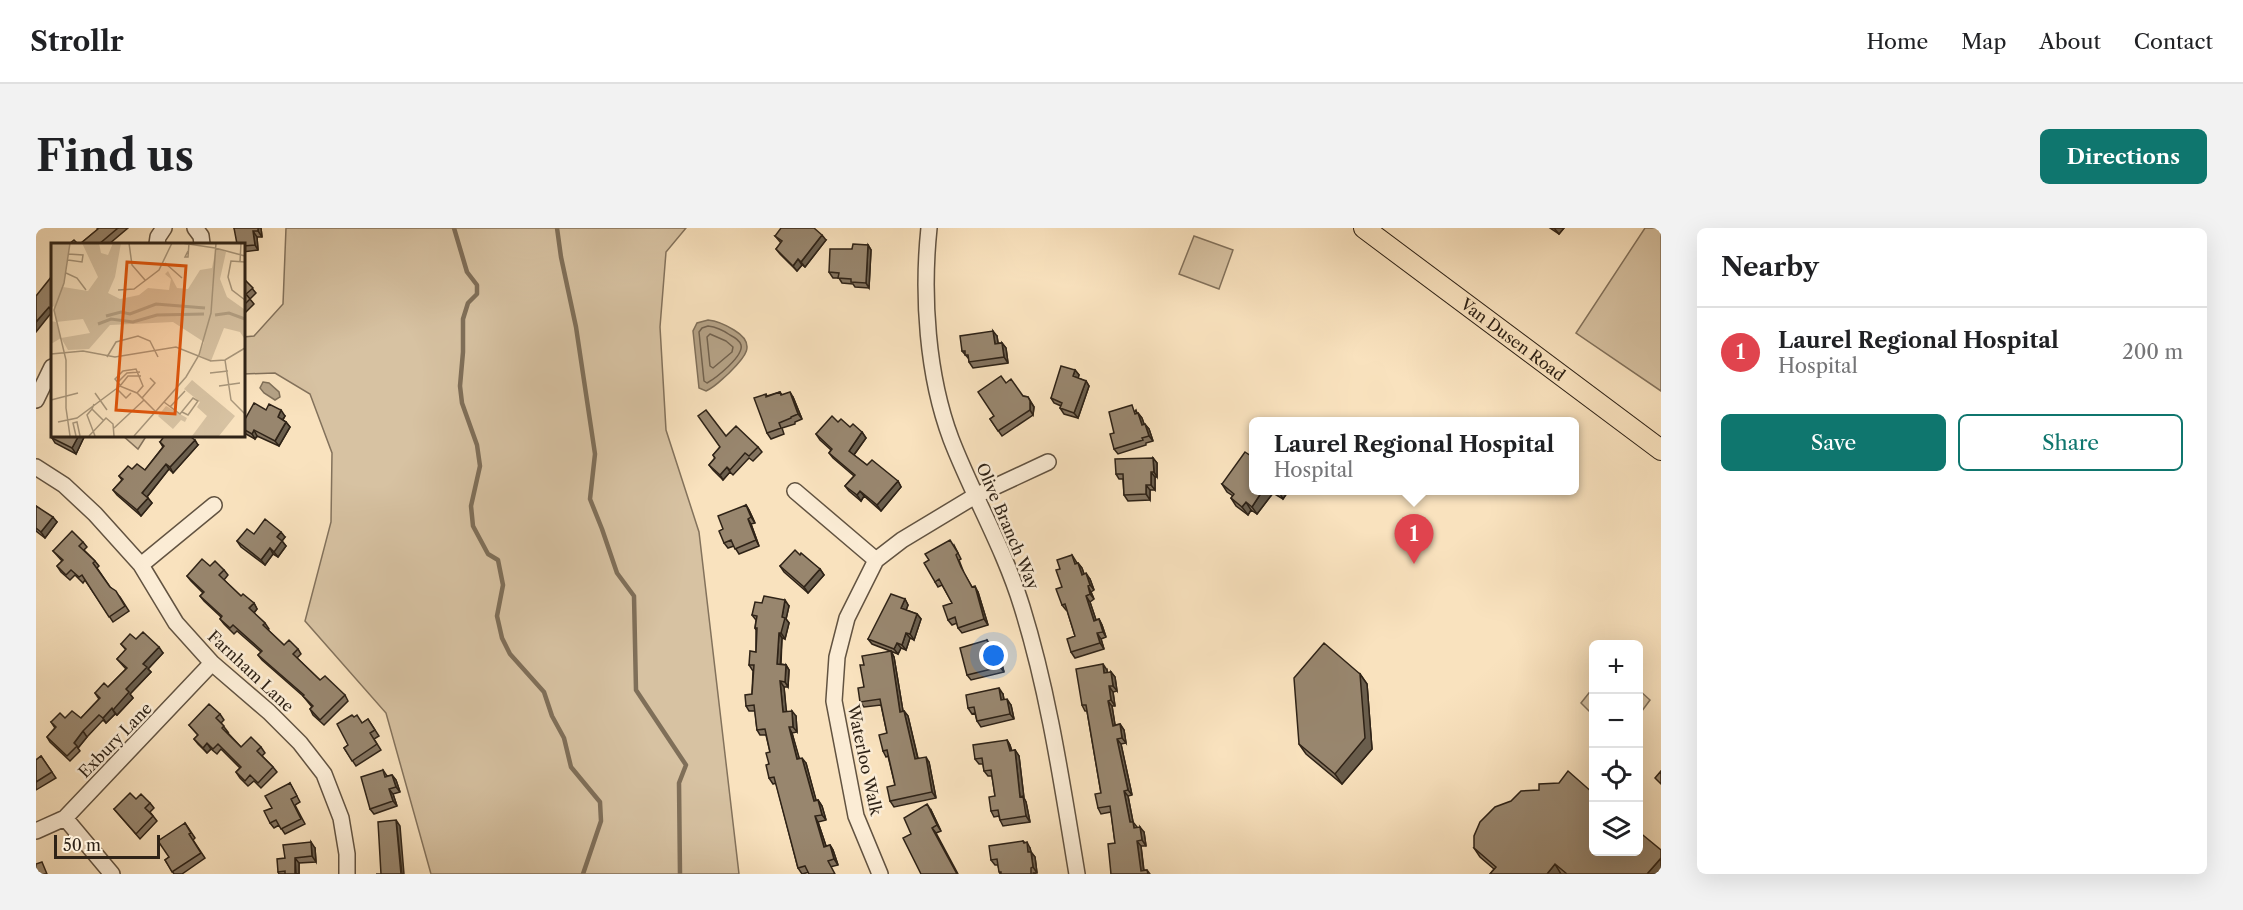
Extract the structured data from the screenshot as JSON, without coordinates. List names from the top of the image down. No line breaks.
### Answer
{"streets":{"main road":["Van Dusen Road"],"street":["Olive Branch Way","Farnham Lane","Exbury Lane","Waterloo Walk"]},"crossings":[["Olive Branch Way","Waterloo Walk"],["Farnham Lane","Exbury Lane"]],"scale_bar":"50 m","page":{"header":"Strollr","nav":["Home","Map","About","Contact"],"buttons":["Directions",["Save","Share"]],"title":"Find us","heading":"Nearby","list":[{"mark":"1","name":"Laurel Regional Hospital","note":"Hospital","value":"200 m"}],"popup":["Laurel Regional Hospital","Hospital"],"pins":"1","map_buttons":["+","−"],"scale":"50 m"}}
